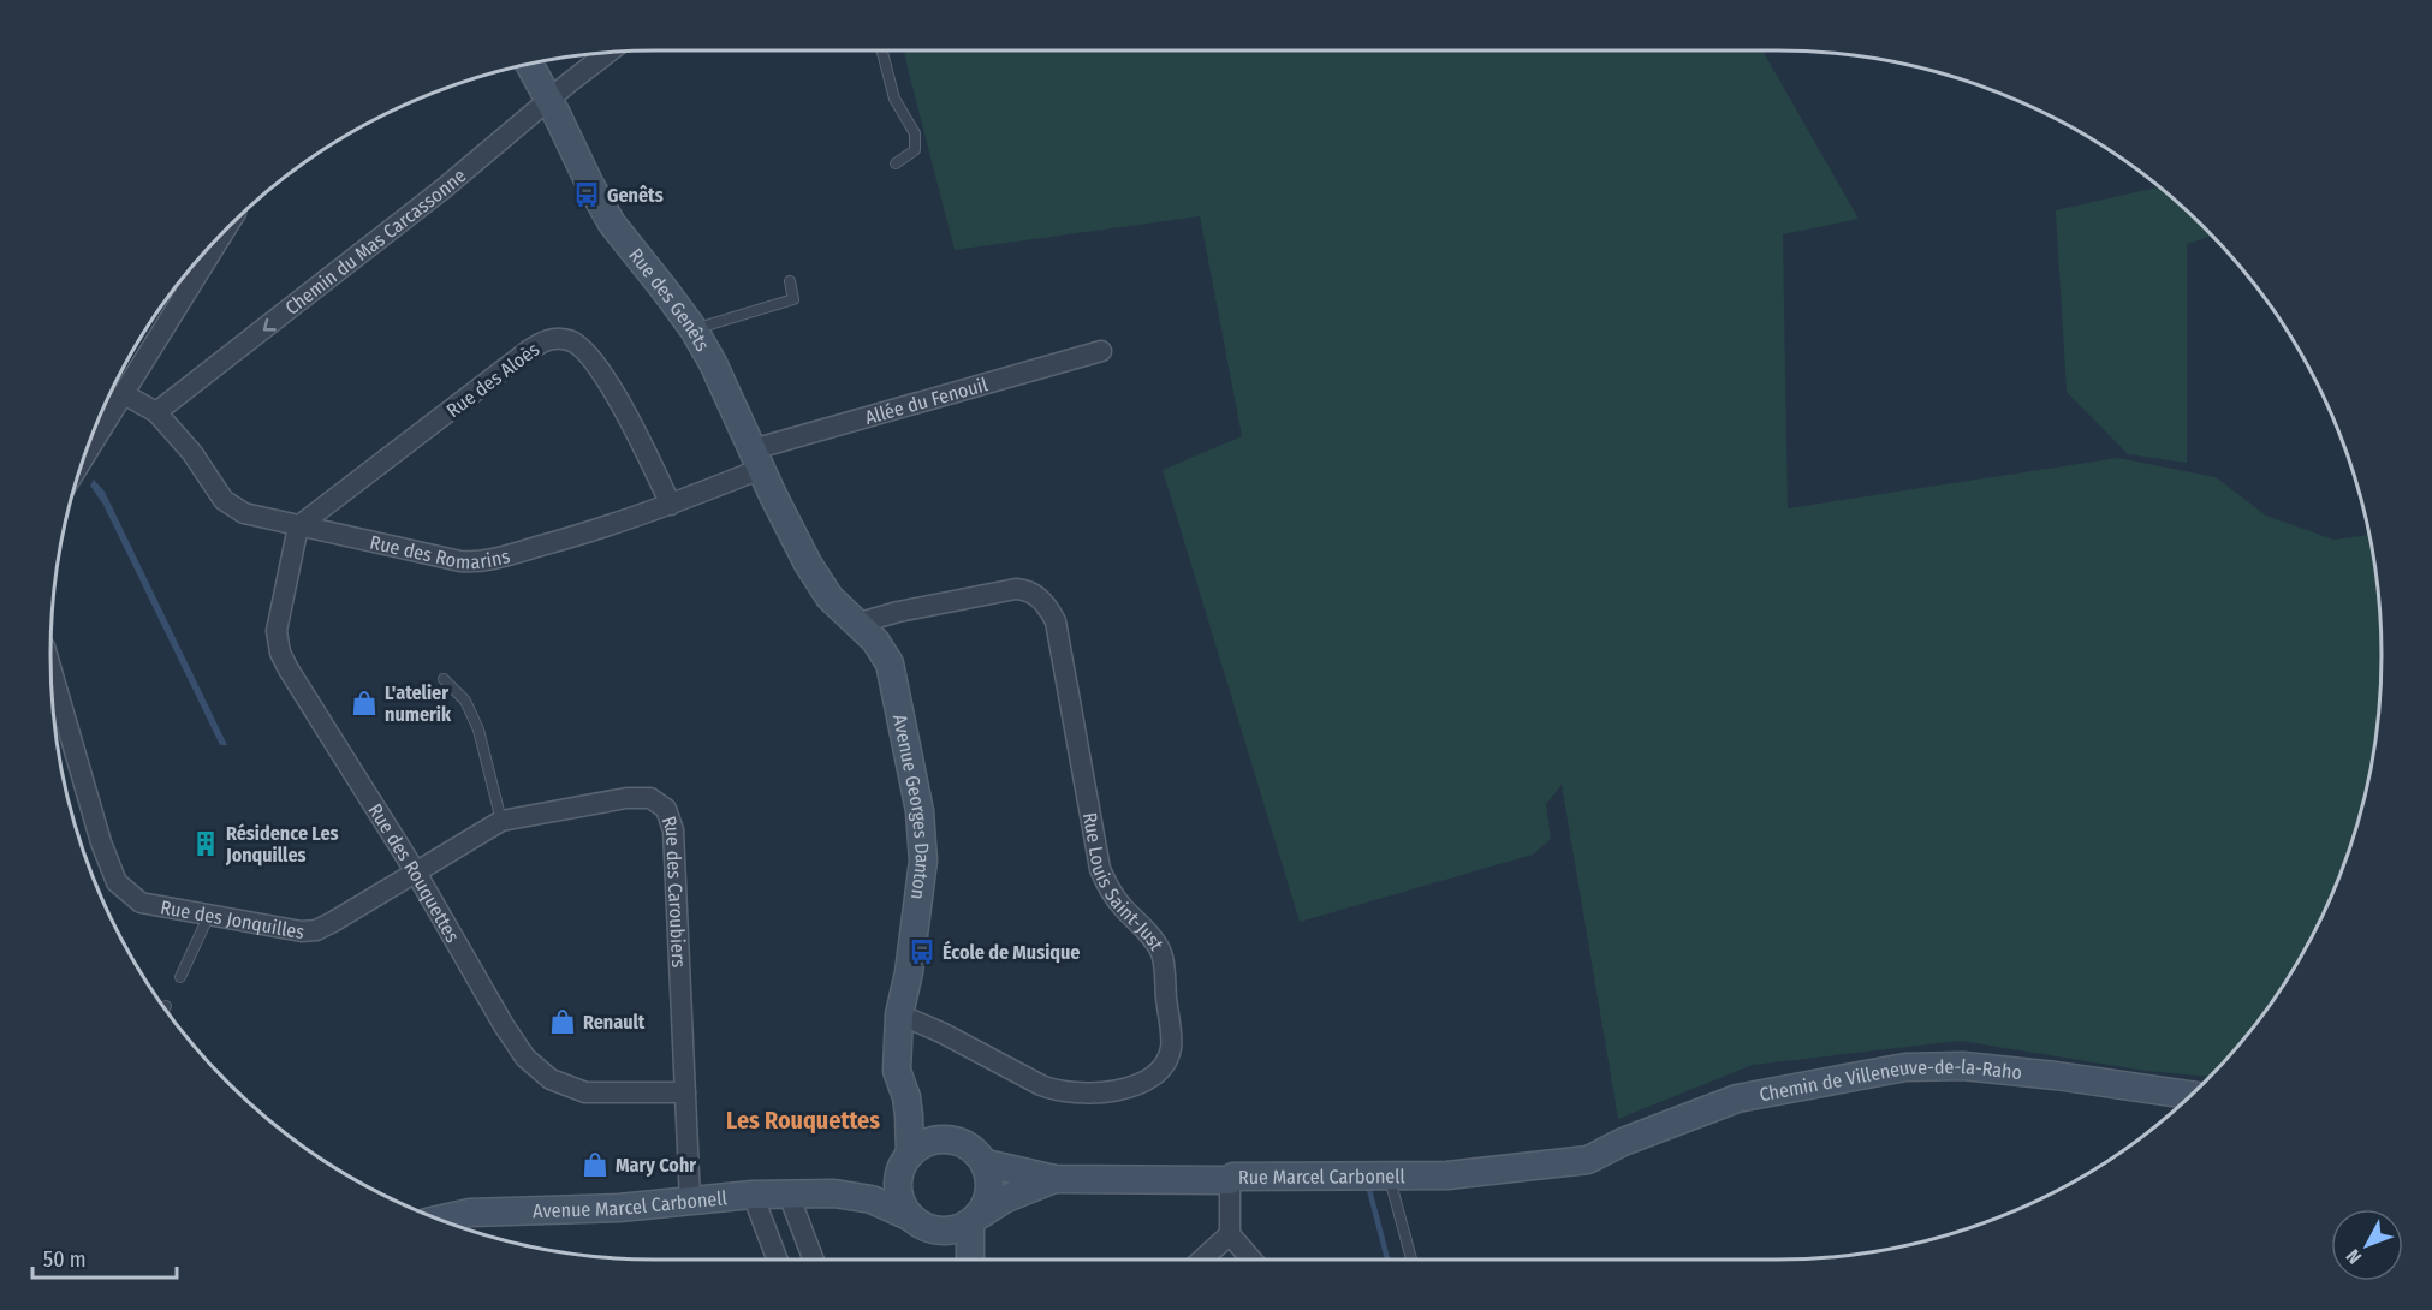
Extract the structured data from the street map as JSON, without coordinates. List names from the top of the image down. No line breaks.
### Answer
{"streets":{"street":["Chemin du Mas Carcassonne","Rue des Genêts","Rue des Aloès","Allée du Fenouil","Rue des Romarins","Avenue Georges Danton","Rue des Rouquettes","Rue Louis Saint-Just","Rue des Caroubiers","Rue des Jonquilles","Chemin de Villeneuve-de-la-Raho","Rue Marcel Carbonell","Avenue Marcel Carbonell"]},"crossings":[["Chemin du Mas Carcassonne","Rue des Genêts"],["Chemin du Mas Carcassonne","Rue des Romarins"],["Rue des Genêts","Allée du Fenouil"],["Rue des Genêts","Rue des Romarins"],["Rue des Genêts","Avenue Georges Danton"],["Rue des Aloès","Rue des Romarins"],["Rue des Aloès","Rue des Rouquettes"],["Allée du Fenouil","Rue des Romarins"],["Rue des Romarins","Rue des Rouquettes"],["Avenue Georges Danton","Rue Louis Saint-Just"],["Avenue Georges Danton","Rue Marcel Carbonell"],["Avenue Georges Danton","Avenue Marcel Carbonell"],["Rue des Rouquettes","Rue des Caroubiers"],["Rue des Rouquettes","Rue des Jonquilles"],["Rue des Caroubiers","Rue des Jonquilles"],["Rue des Caroubiers","Avenue Marcel Carbonell"],["Chemin de Villeneuve-de-la-Raho","Rue Marcel Carbonell"],["Rue Marcel Carbonell","Avenue Marcel Carbonell"]],"districts":["Les Rouquettes"],"places":{"bus stop":["Genêts","École de Musique"],"shop":["L'atelier numerik","Renault","Mary Cohr"],"building":["Résidence Les Jonquilles"]},"scale_bar":"50 m","north":"bottom left"}
